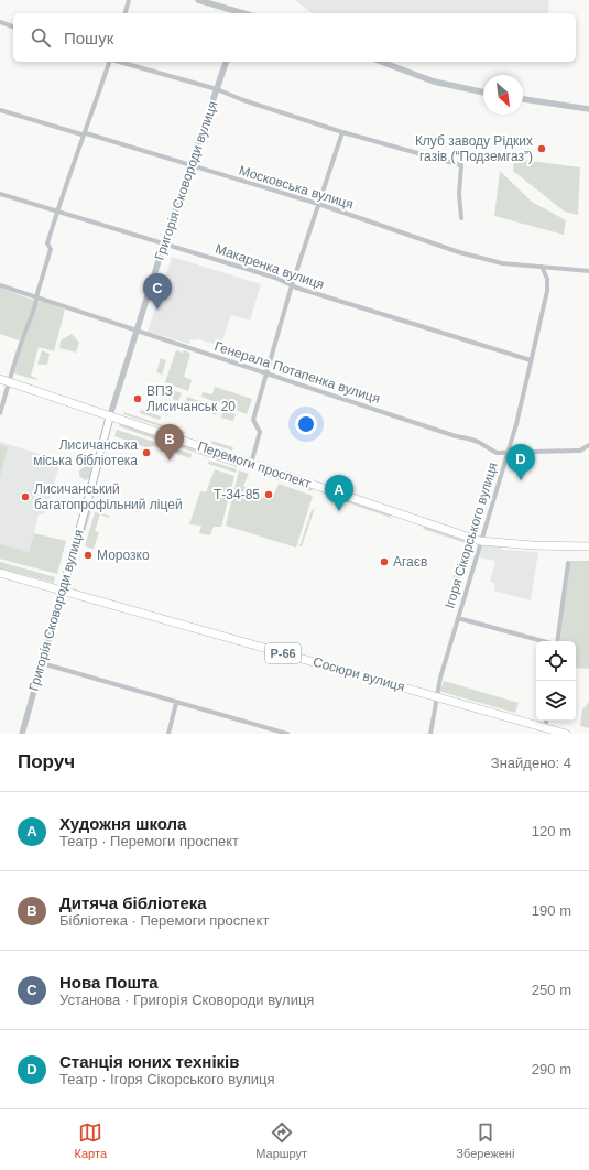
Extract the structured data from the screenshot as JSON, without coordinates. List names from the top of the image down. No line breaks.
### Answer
{"streets":{"main road":["Григорія Сковороди вулиця","Перемоги проспект","Р-66","Сосюри вулиця"],"street":["Московська вулиця","Макаренка вулиця","Генерала Потапенка вулиця","Ігоря Сікорського вулиця"]},"crossings":[["Григорія Сковороди вулиця","Московська вулиця"],["Григорія Сковороди вулиця","Макаренка вулиця"],["Григорія Сковороди вулиця","Генерала Потапенка вулиця"],["Григорія Сковороди вулиця","Перемоги проспект"],["Григорія Сковороди вулиця","Сосюри вулиця"],["Московська вулиця","Ігоря Сікорського вулиця"],["Макаренка вулиця","Ігоря Сікорського вулиця"],["Генерала Потапенка вулиця","Ігоря Сікорського вулиця"],["Перемоги проспект","Ігоря Сікорського вулиця"],["Ігоря Сікорського вулиця","Сосюри вулиця"]],"places":["Клуб заводу Рідких газів (“Подземгаз”)","ВПЗ Лисичанськ 20","Лисичанська мiська бiблiотека","Т-34-85","Лисичанський багатопрофільний ліцей","Морозко","Агаєв"],"north":"bottom right","page":{"search":"Пошук","pins":["C","B","D","A"],"heading":["Поруч","Знайдено: 4"],"list":[{"mark":"A","name":"Художня школа","note":"Театр · Перемоги проспект","value":"120 m"},{"mark":"B","name":"Дитяча бiблiотека","note":"Бібліотека · Перемоги проспект","value":"190 m"},{"mark":"C","name":"Нова Пошта","note":"Установа · Григорія Сковороди вулиця","value":"250 m"},{"mark":"D","name":"Станція юних техніків","note":"Театр · Ігоря Сікорського вулиця","value":"290 m"}],"nav":["Карта","Маршрут","Збережені"]}}
